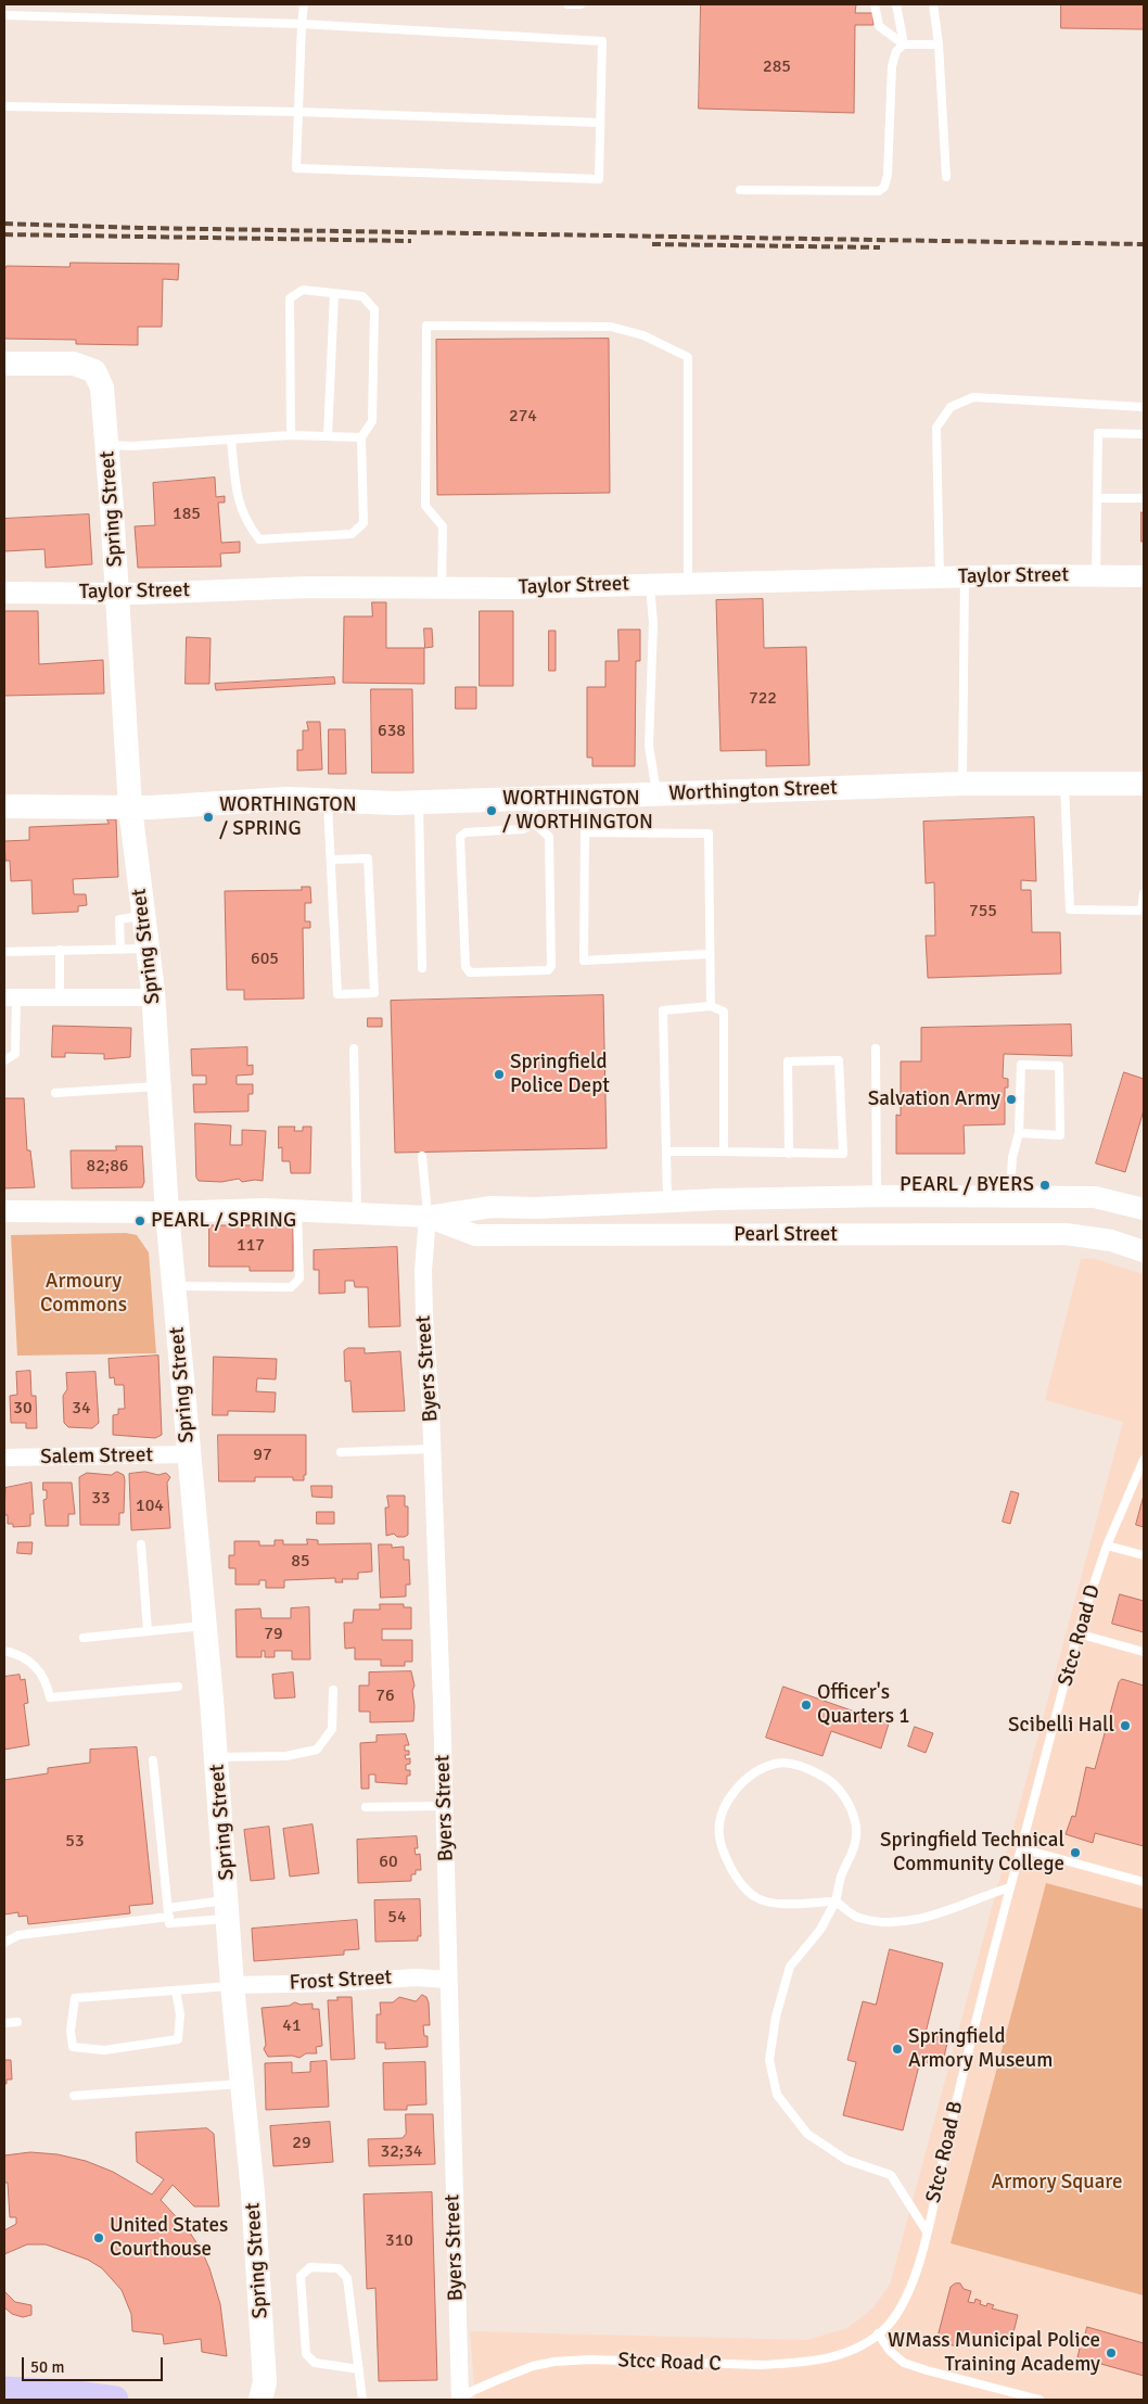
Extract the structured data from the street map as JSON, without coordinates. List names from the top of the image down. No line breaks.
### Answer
{"streets":{"main road":["Spring Street","Worthington Street"],"street":["Taylor Street","Pearl Street","Byers Street","Salem Street","Frost Street"],"lane":["Stcc Road D","Stcc Road B","Stcc Road C"]},"crossings":[["Spring Street","Taylor Street"],["Spring Street","Worthington Street"],["Spring Street","Pearl Street"],["Spring Street","Salem Street"],["Spring Street","Frost Street"],["Pearl Street","Byers Street"],["Byers Street","Frost Street"],["Byers Street","Stcc Road C"],["Stcc Road D","Stcc Road B"],["Stcc Road B","Stcc Road C"]],"parks":["Armoury Commons","Armory Square"],"places":["WORTHINGTON / WORTHINGTON","WORTHINGTON / SPRING","Springfield Police Dept","Salvation Army","PEARL / BYERS","PEARL / SPRING","Officer's Quarters 1","Scibelli Hall","Springfield Technical Community College","Springfield Armory Museum","United States Courthouse","WMass Municipal Police Training Academy"],"house_numbers":["285","274","185","722","638","755","605","82;86","117","30","34","97","33","104","85","79","76","53","60","54","41","29","32;34","310"],"scale_bar":"50 m"}
